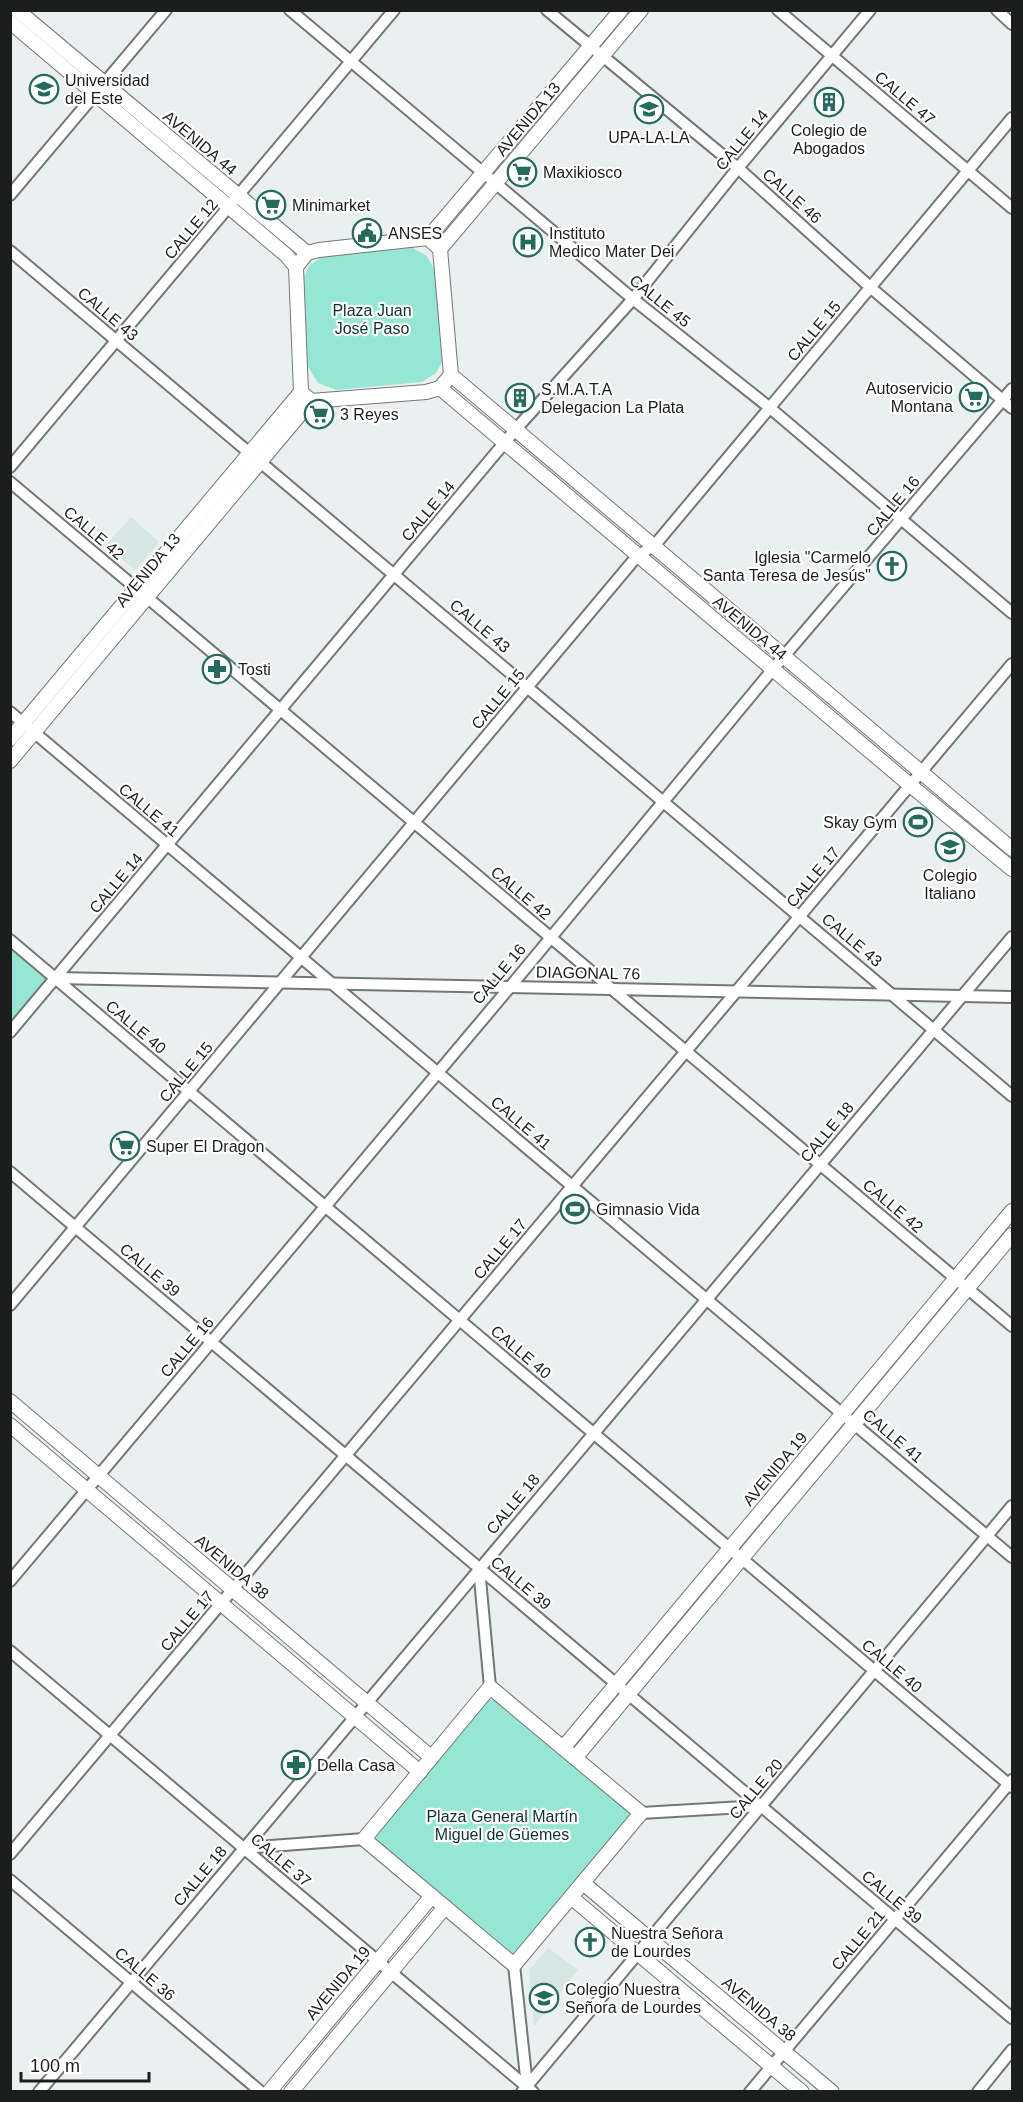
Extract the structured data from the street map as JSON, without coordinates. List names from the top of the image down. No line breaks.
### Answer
{"streets":{"main road":["AVENIDA 13","AVENIDA 44","AVENIDA 19","AVENIDA 38"],"street":["CALLE 47","CALLE 14","CALLE 46","CALLE 12","CALLE 45","CALLE 43","CALLE 15","CALLE 16","CALLE 42","CALLE 41","CALLE 17","DIAGONAL 76","CALLE 40","CALLE 18","CALLE 39","CALLE 20","CALLE 37","CALLE 21","CALLE 36"]},"crossings":[["CALLE 47","CALLE 14"],["CALLE 47","CALLE 15"],["AVENIDA 13","CALLE 46"],["AVENIDA 13","CALLE 45"],["AVENIDA 13","CALLE 43"],["AVENIDA 13","CALLE 42"],["AVENIDA 13","CALLE 41"],["CALLE 14","AVENIDA 44"],["CALLE 14","CALLE 46"],["CALLE 14","CALLE 45"],["CALLE 14","CALLE 43"],["CALLE 14","CALLE 42"],["CALLE 14","CALLE 41"],["CALLE 14","DIAGONAL 76"],["CALLE 14","CALLE 40"],["AVENIDA 44","CALLE 12"],["AVENIDA 44","CALLE 15"],["AVENIDA 44","CALLE 16"],["AVENIDA 44","CALLE 17"],["CALLE 46","CALLE 15"],["CALLE 46","CALLE 16"],["CALLE 12","CALLE 45"],["CALLE 12","CALLE 43"],["CALLE 45","CALLE 15"],["CALLE 45","CALLE 16"],["CALLE 43","CALLE 15"],["CALLE 43","CALLE 16"],["CALLE 43","CALLE 17"],["CALLE 43","DIAGONAL 76"],["CALLE 43","CALLE 18"],["CALLE 15","CALLE 42"],["CALLE 15","CALLE 41"],["CALLE 15","DIAGONAL 76"],["CALLE 15","CALLE 40"],["CALLE 15","CALLE 39"],["CALLE 16","CALLE 42"],["CALLE 16","CALLE 41"],["CALLE 16","DIAGONAL 76"],["CALLE 16","CALLE 40"],["CALLE 16","CALLE 39"],["CALLE 16","AVENIDA 38"],["CALLE 42","CALLE 17"],["CALLE 42","DIAGONAL 76"],["CALLE 42","CALLE 18"],["CALLE 42","AVENIDA 19"],["CALLE 41","CALLE 17"],["CALLE 41","DIAGONAL 76"],["CALLE 41","CALLE 18"],["CALLE 41","AVENIDA 19"],["CALLE 41","CALLE 20"],["CALLE 17","DIAGONAL 76"],["CALLE 17","CALLE 40"],["CALLE 17","CALLE 39"],["CALLE 17","AVENIDA 38"],["CALLE 17","CALLE 37"],["DIAGONAL 76","CALLE 40"],["DIAGONAL 76","CALLE 18"],["CALLE 40","CALLE 18"],["CALLE 40","AVENIDA 19"],["CALLE 40","CALLE 20"],["CALLE 40","CALLE 21"],["CALLE 18","CALLE 39"],["CALLE 18","AVENIDA 38"],["CALLE 18","CALLE 37"],["CALLE 18","CALLE 36"],["CALLE 39","AVENIDA 19"],["CALLE 39","CALLE 20"],["CALLE 39","CALLE 21"],["AVENIDA 19","CALLE 37"],["AVENIDA 38","CALLE 20"],["AVENIDA 38","CALLE 21"],["CALLE 20","CALLE 37"]],"parks":["Plaza Juan José Paso","Plaza General Martín Miguel de Güemes"],"places":{"school or university":["Universidad del Este","UPA-LA-LA","Colegio Italiano","Colegio Nuestra Señora de Lourdes"],"building":["Colegio de Abogados","S.M.A.T.A Delegacion La Plata"],"supermarket":["Maxikiosco","Minimarket","Autoservicio Montana","3 Reyes","Super El Dragon"],"public building":["ANSES"],"hospital":["Instituto Medico Mater Dei"],"church":["Iglesia \"Carmelo Santa Teresa de Jesús\"","Nuestra Señora de Lourdes"],"pharmacy":["Tosti","Della Casa"],"sports":["Skay Gym","Gimnasio Vida"]},"scale_bar":"100 m"}
